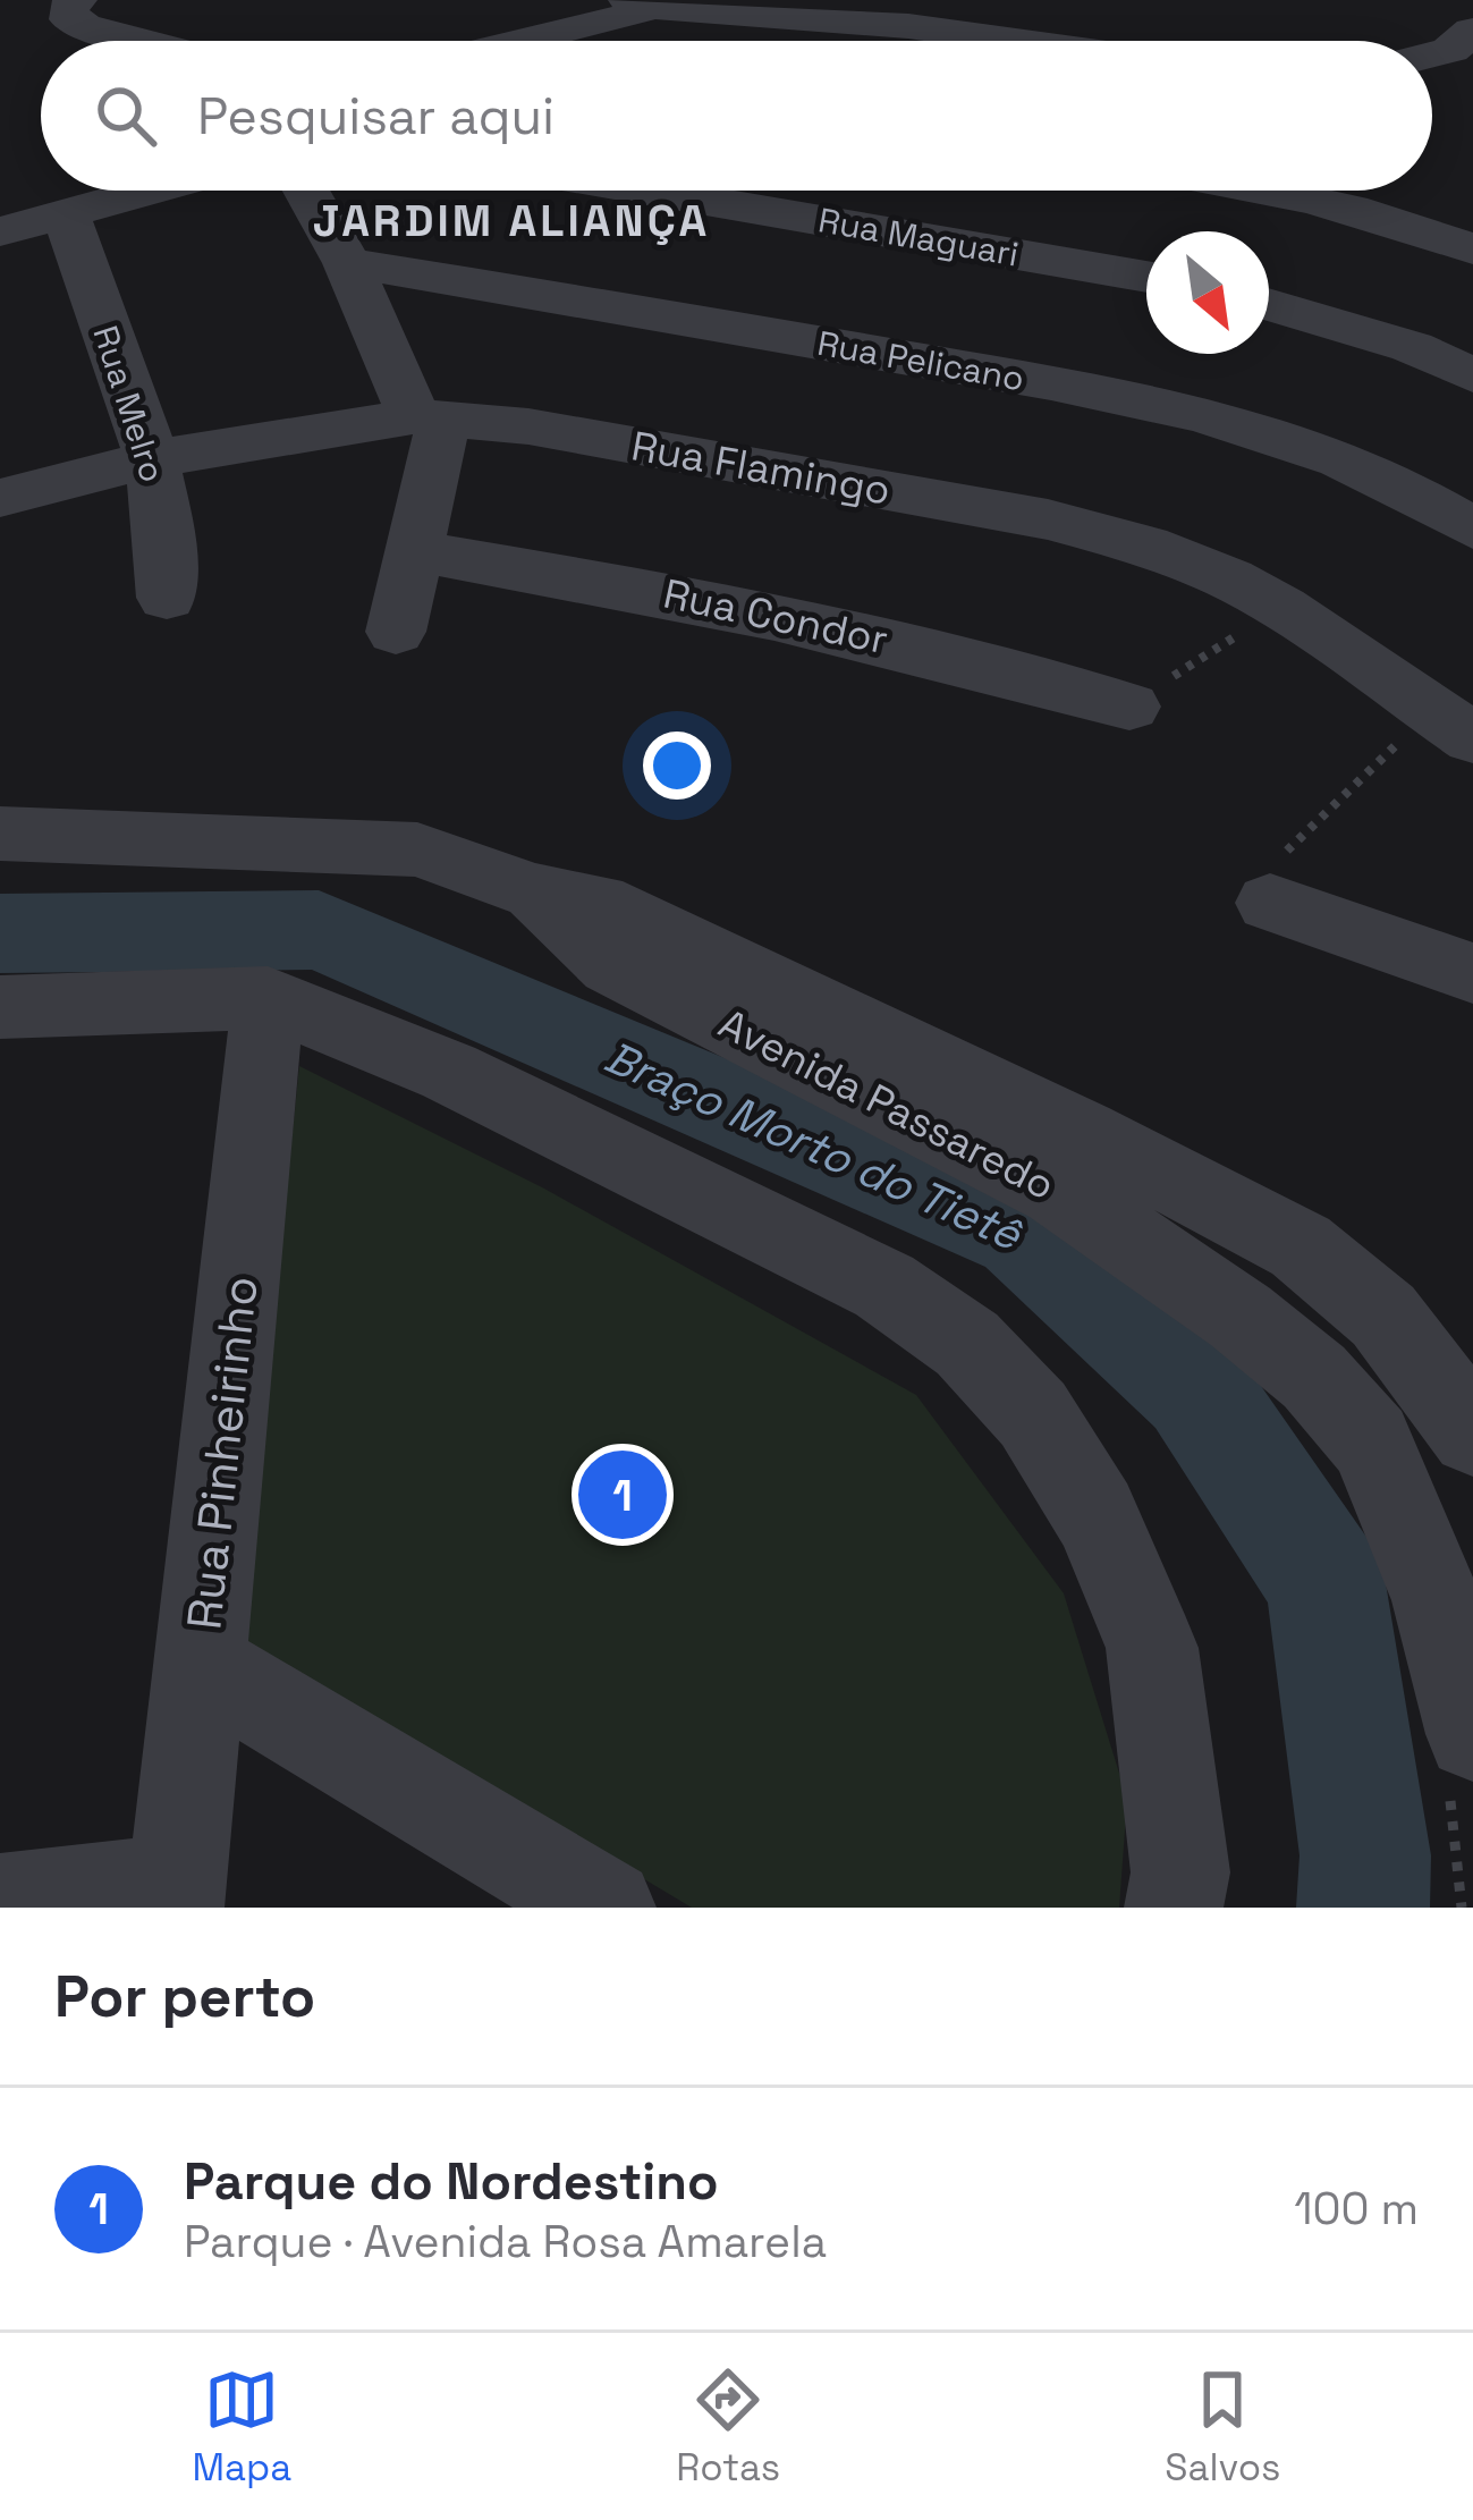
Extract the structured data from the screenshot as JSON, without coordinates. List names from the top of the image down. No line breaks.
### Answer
{"streets":{"street":["Rua Maguari","Rua Pelicano","Rua Melro","Rua Flamingo","Rua Condor","Avenida Passaredo","Rua Pinheirinho"]},"crossings":[["Rua Melro","Rua Flamingo"]],"districts":["JARDIM ALIANÇA"],"water":["Braço Morto do Tietê"],"north":"bottom right","page":{"search":"Pesquisar aqui","pins":"1","heading":"Por perto","list":[{"mark":"1","name":"Parque do Nordestino","note":"Parque · Avenida Rosa Amarela","value":"100 m"}],"nav":["Mapa","Rotas","Salvos"]}}
